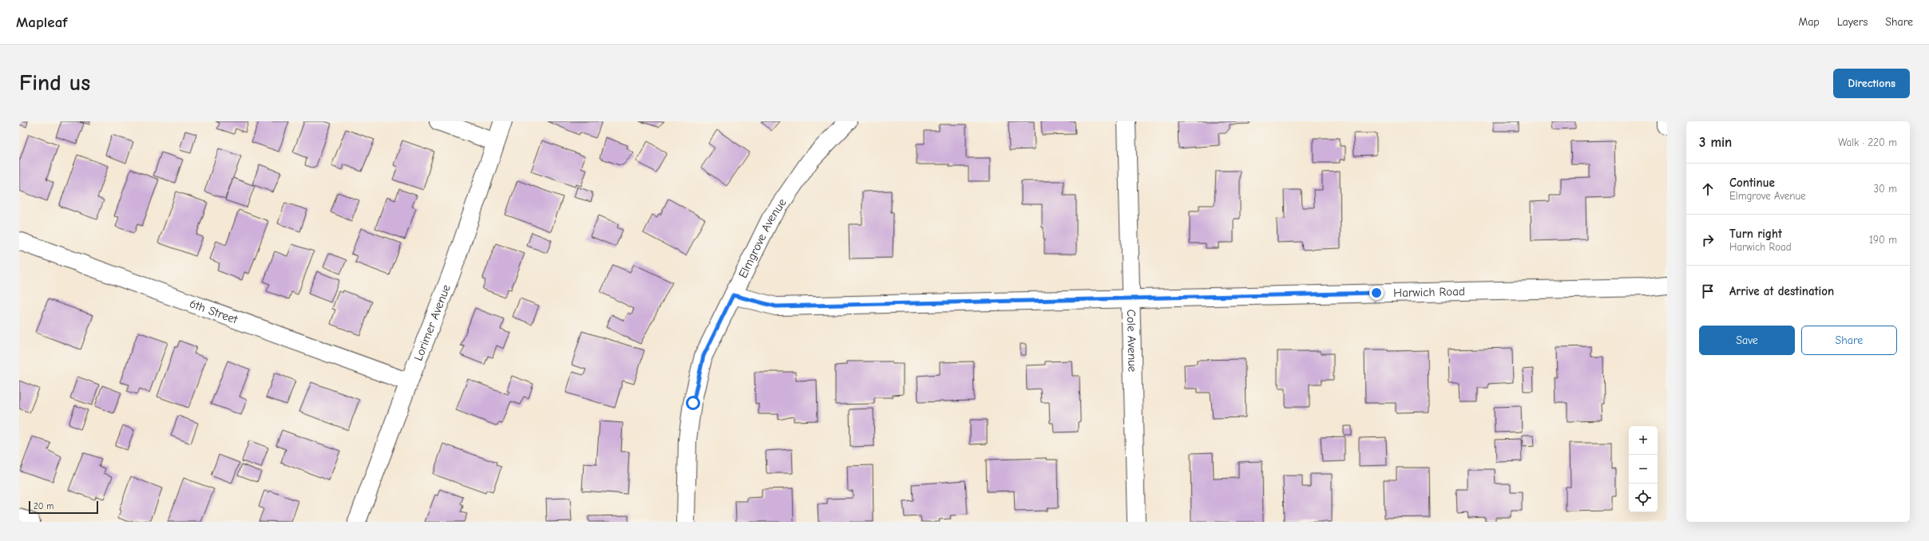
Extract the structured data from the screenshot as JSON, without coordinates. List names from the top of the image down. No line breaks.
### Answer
{"streets":{"street":["Elmgrove Avenue","Harwich Road","6th Street","Lorimer Avenue","Cole Avenue"]},"crossings":[["Elmgrove Avenue","Harwich Road"],["Harwich Road","Cole Avenue"],["6th Street","Lorimer Avenue"]],"scale_bar":"20 m","page":{"header":"Mapleaf","nav":["Map","Layers","Share"],"buttons":["Directions",["Save","Share"]],"title":"Find us","heading":["3 min","Walk · 220 m"],"list":[["Continue","Elmgrove Avenue","30 m"],["Turn right","Harwich Road","190 m"],"Arrive at destination"],"map_buttons":["+","−"],"scale":"20 m"}}
